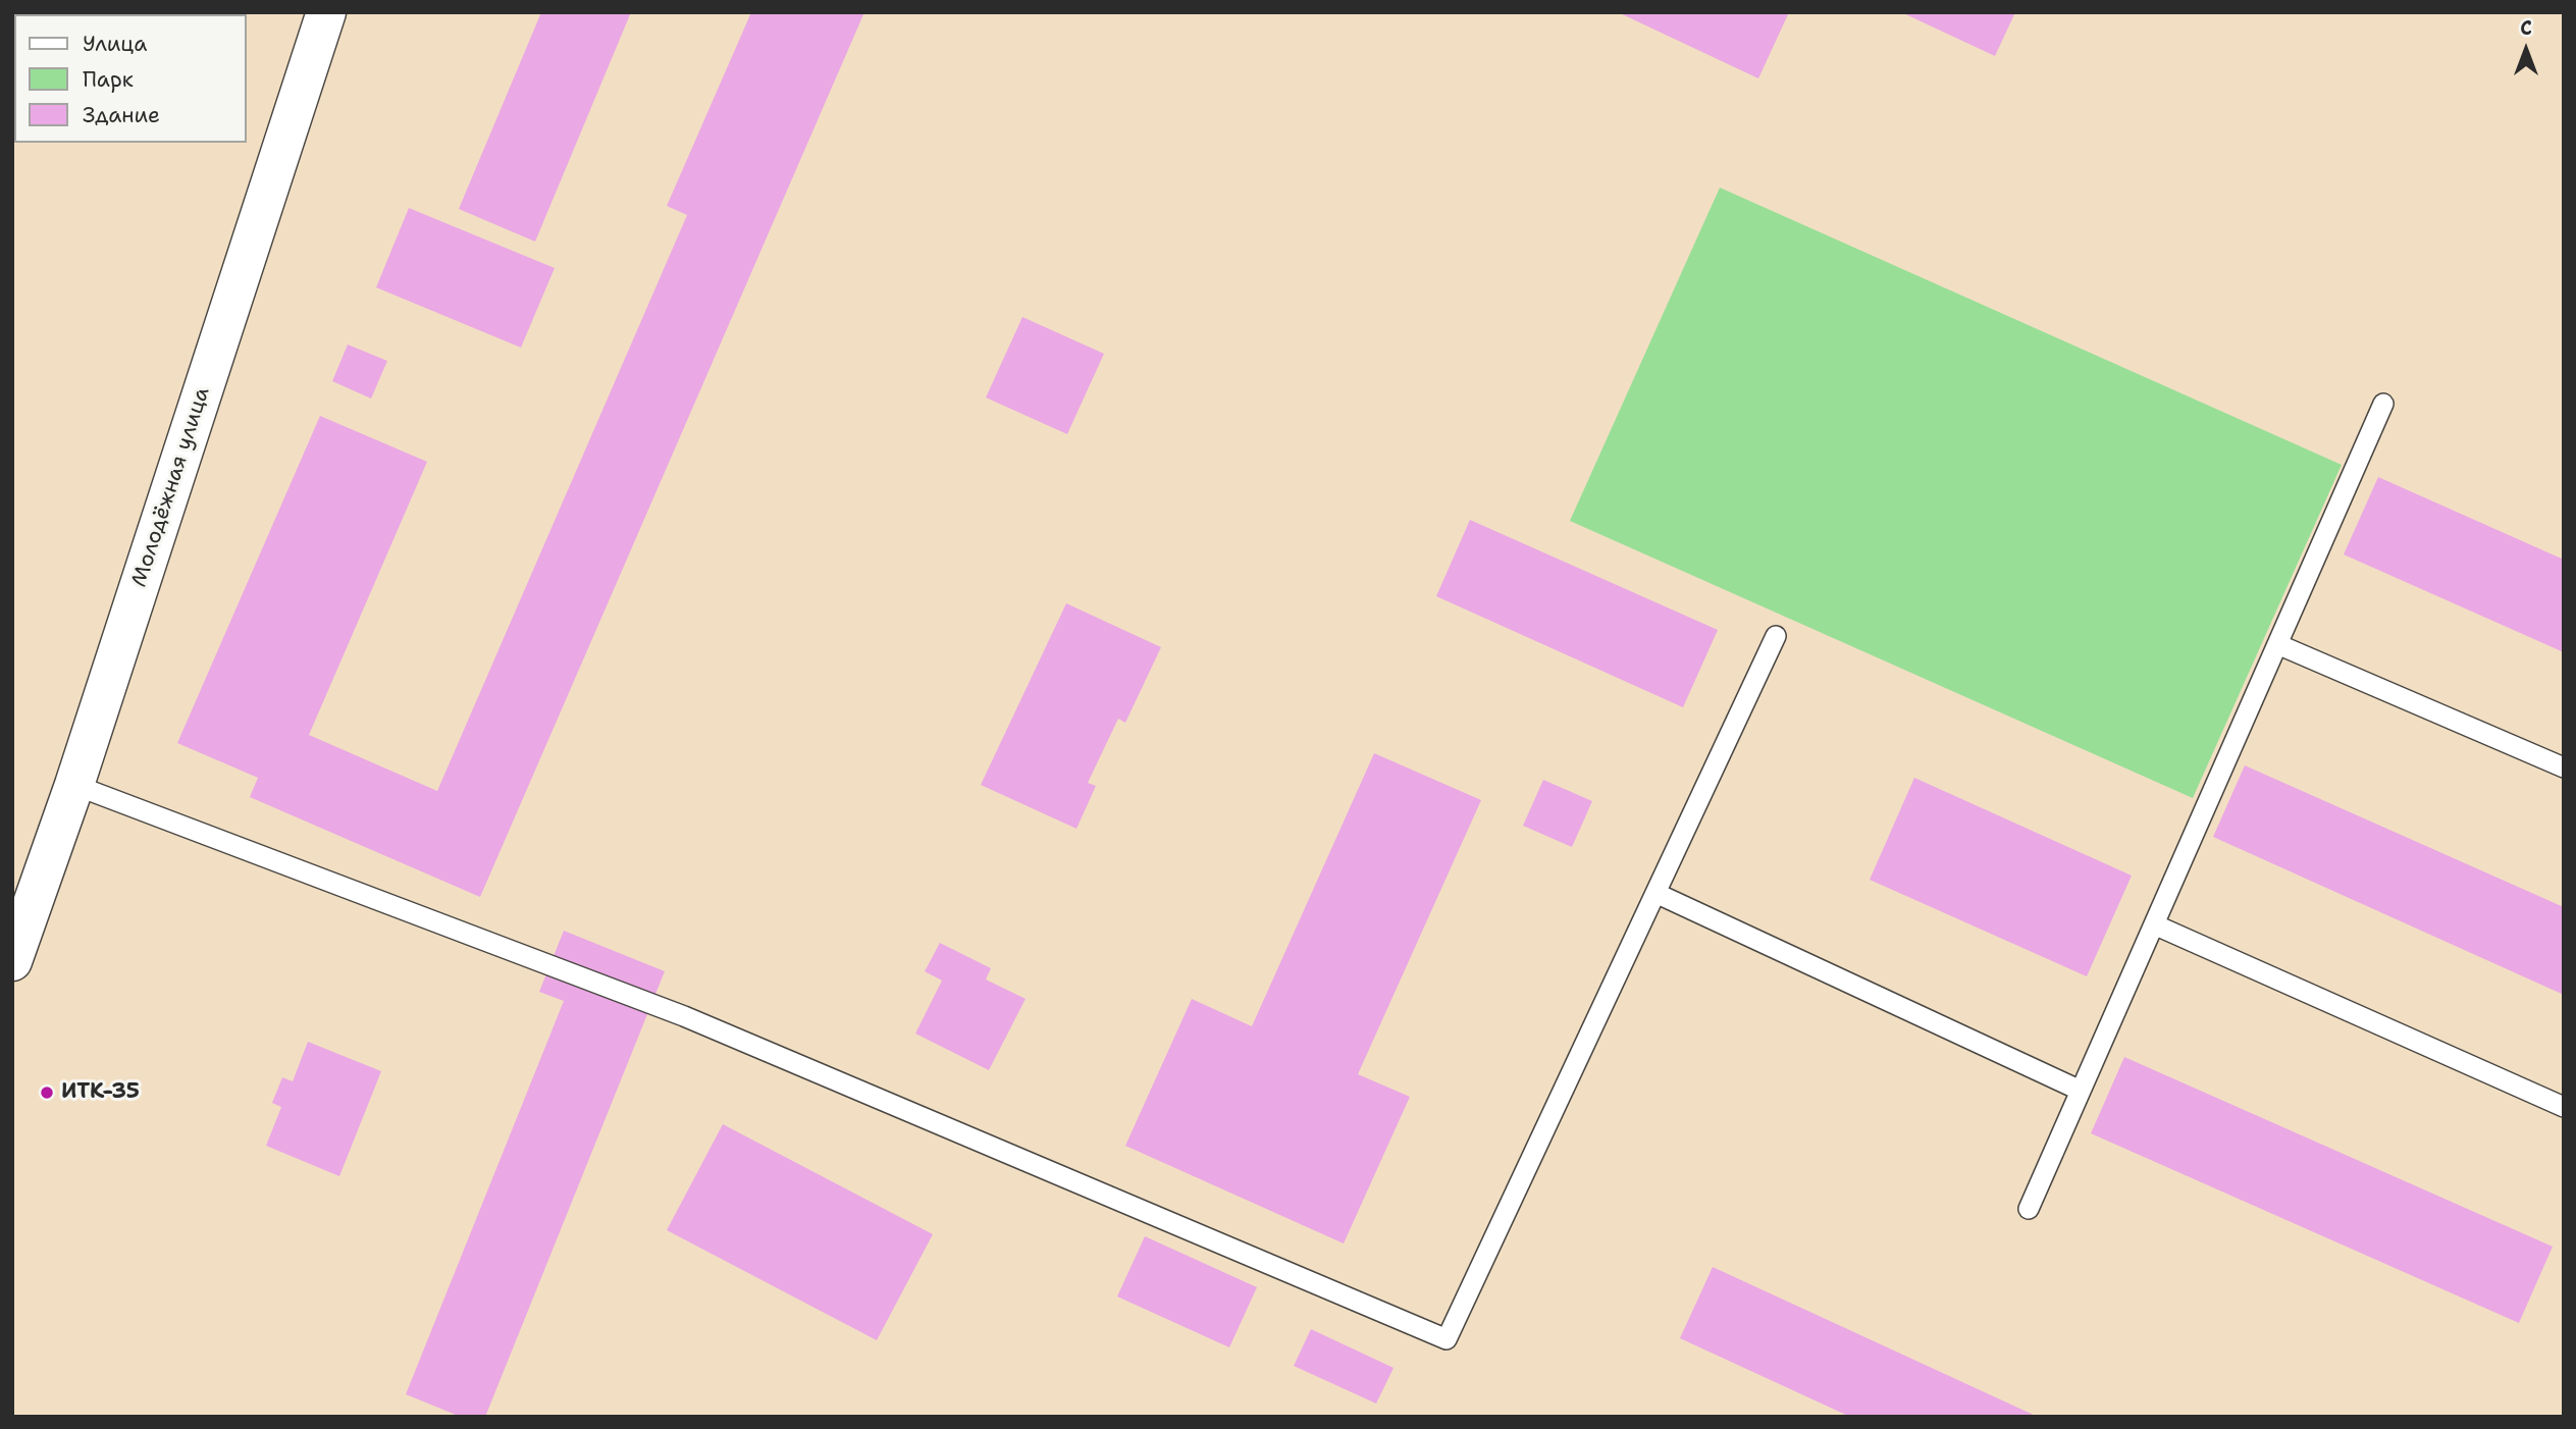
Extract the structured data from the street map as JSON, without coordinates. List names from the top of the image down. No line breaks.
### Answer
{"streets":{"street":["Молодёжная улица"]},"places":["ИТК-35"],"legend":["Улица","Парк","Здание"],"north":"top"}
